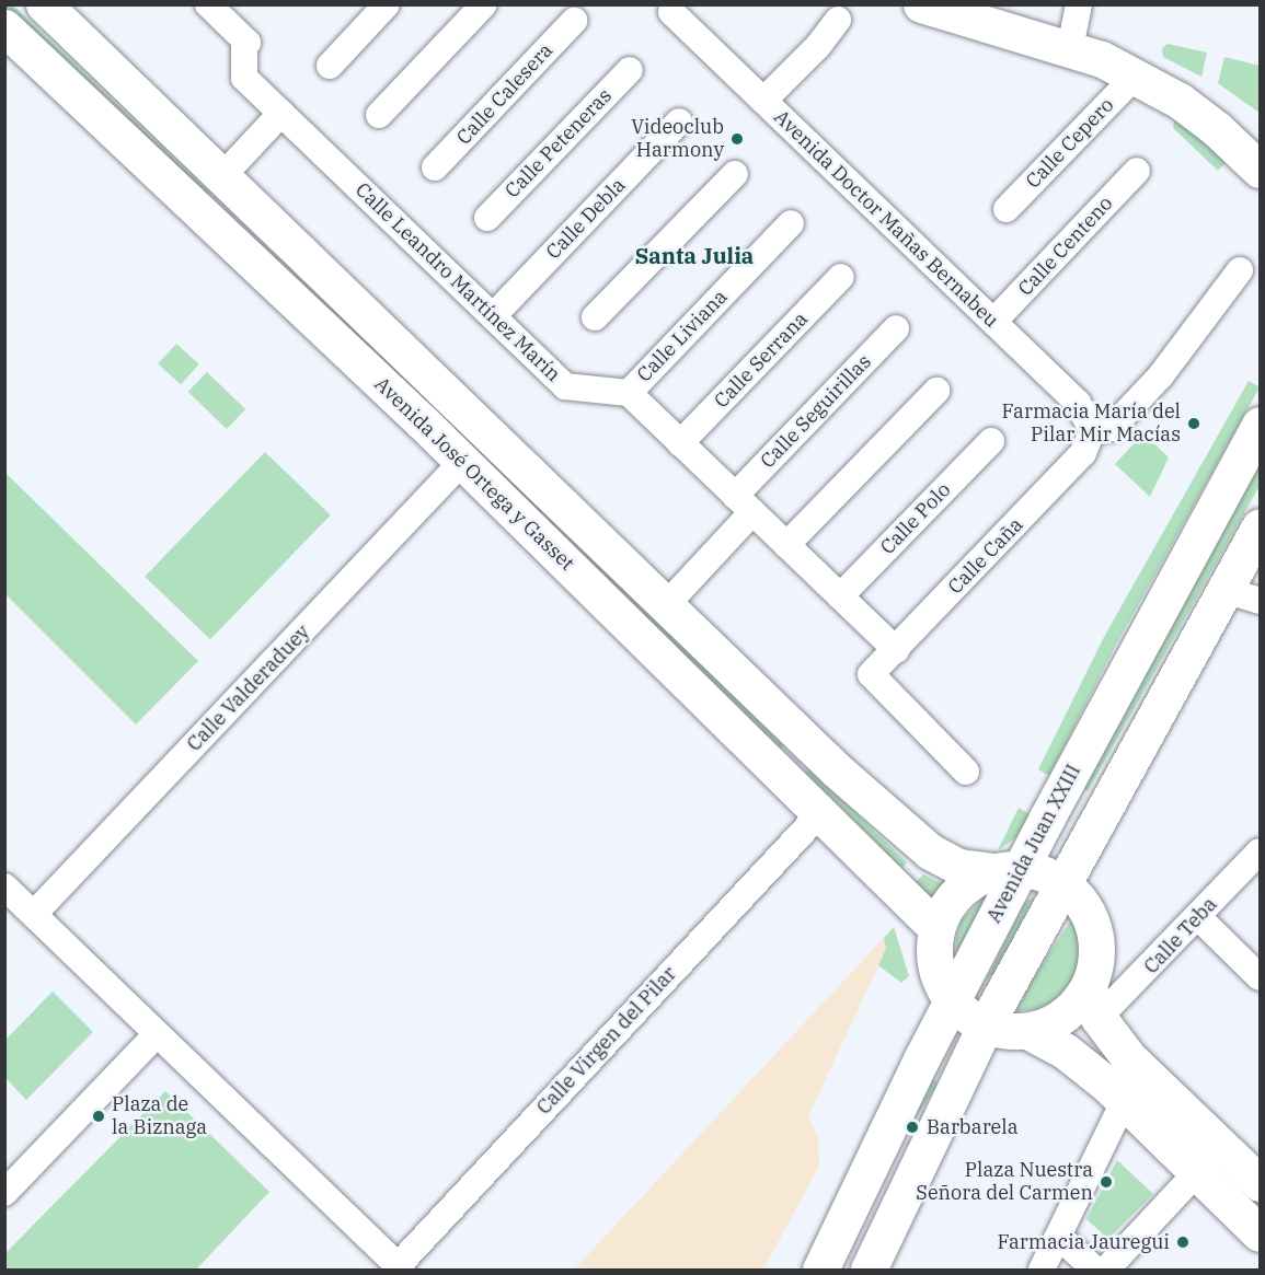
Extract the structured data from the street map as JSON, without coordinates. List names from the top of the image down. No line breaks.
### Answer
{"streets":{"main road":["Avenida José Ortega y Gasset","Avenida Juan XXIII"],"street":["Calle Calesera","Calle Peteneras","Calle Cepero","Calle Debla","Avenida Doctor Mañas Bernabeu","Calle Centeno","Calle Leandro Martínez Marín","Calle Liviana","Calle Serrana","Calle Seguirillas","Calle Polo","Calle Caña","Calle Valderaduey","Calle Teba","Calle Virgen del Pilar"]},"crossings":[["Calle Debla","Calle Leandro Martínez Marín"],["Avenida Doctor Mañas Bernabeu","Calle Centeno"],["Avenida Doctor Mañas Bernabeu","Calle Caña"],["Calle Leandro Martínez Marín","Calle Liviana"],["Calle Seguirillas","Avenida José Ortega y Gasset"],["Avenida José Ortega y Gasset","Calle Valderaduey"],["Avenida José Ortega y Gasset","Avenida Juan XXIII"],["Avenida José Ortega y Gasset","Calle Virgen del Pilar"]],"districts":["Santa Julia"],"places":["Videoclub Harmony","Farmacia María del Pilar Mir Macías","Plaza de la Biznaga","Barbarela","Plaza Nuestra Señora del Carmen","Farmacia Jauregui"]}
